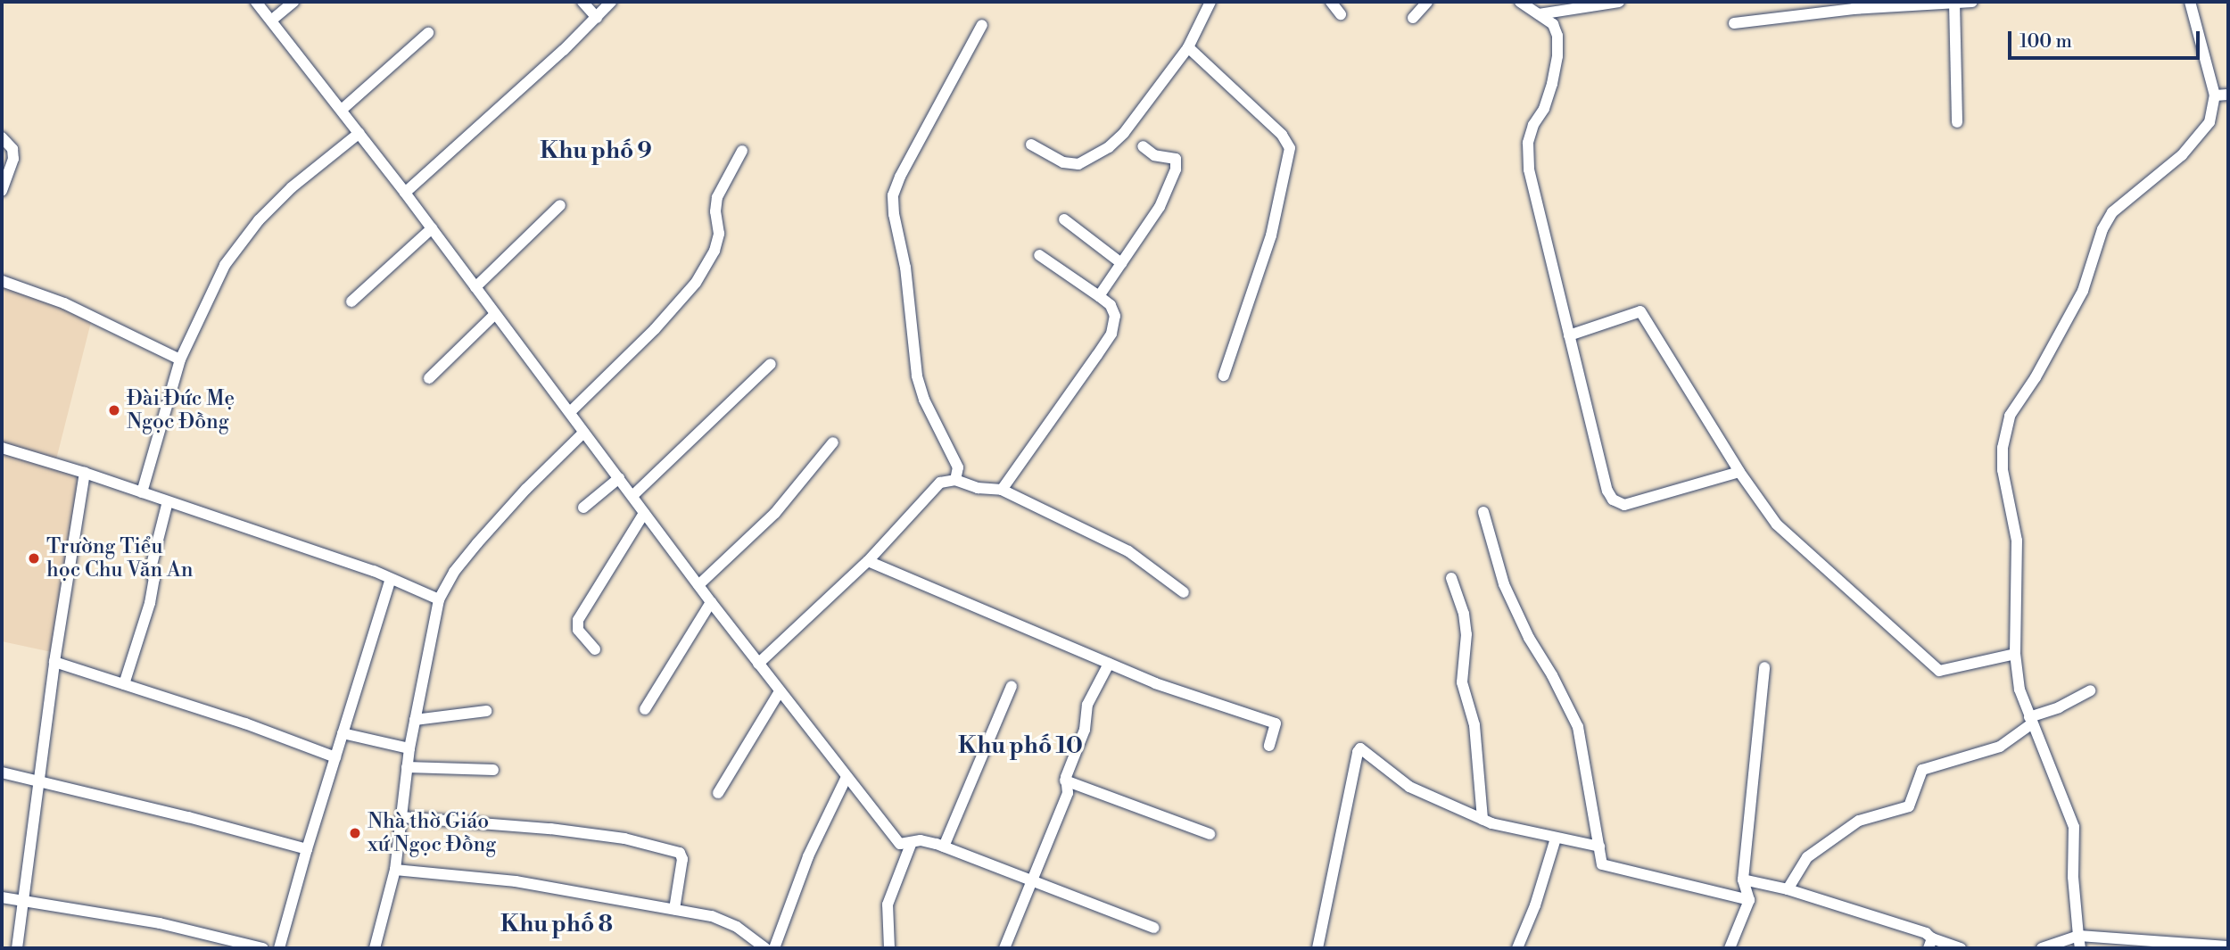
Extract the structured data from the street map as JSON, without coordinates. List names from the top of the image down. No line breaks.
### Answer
{"districts":["Khu phố 9","Khu phố 10","Khu phố 8"],"places":["Đài Đức Mẹ Ngọc Đồng","Trường Tiểu học Chu Văn An","Nhà thờ Giáo xứ Ngọc Đồng"],"scale_bar":"100 m"}
